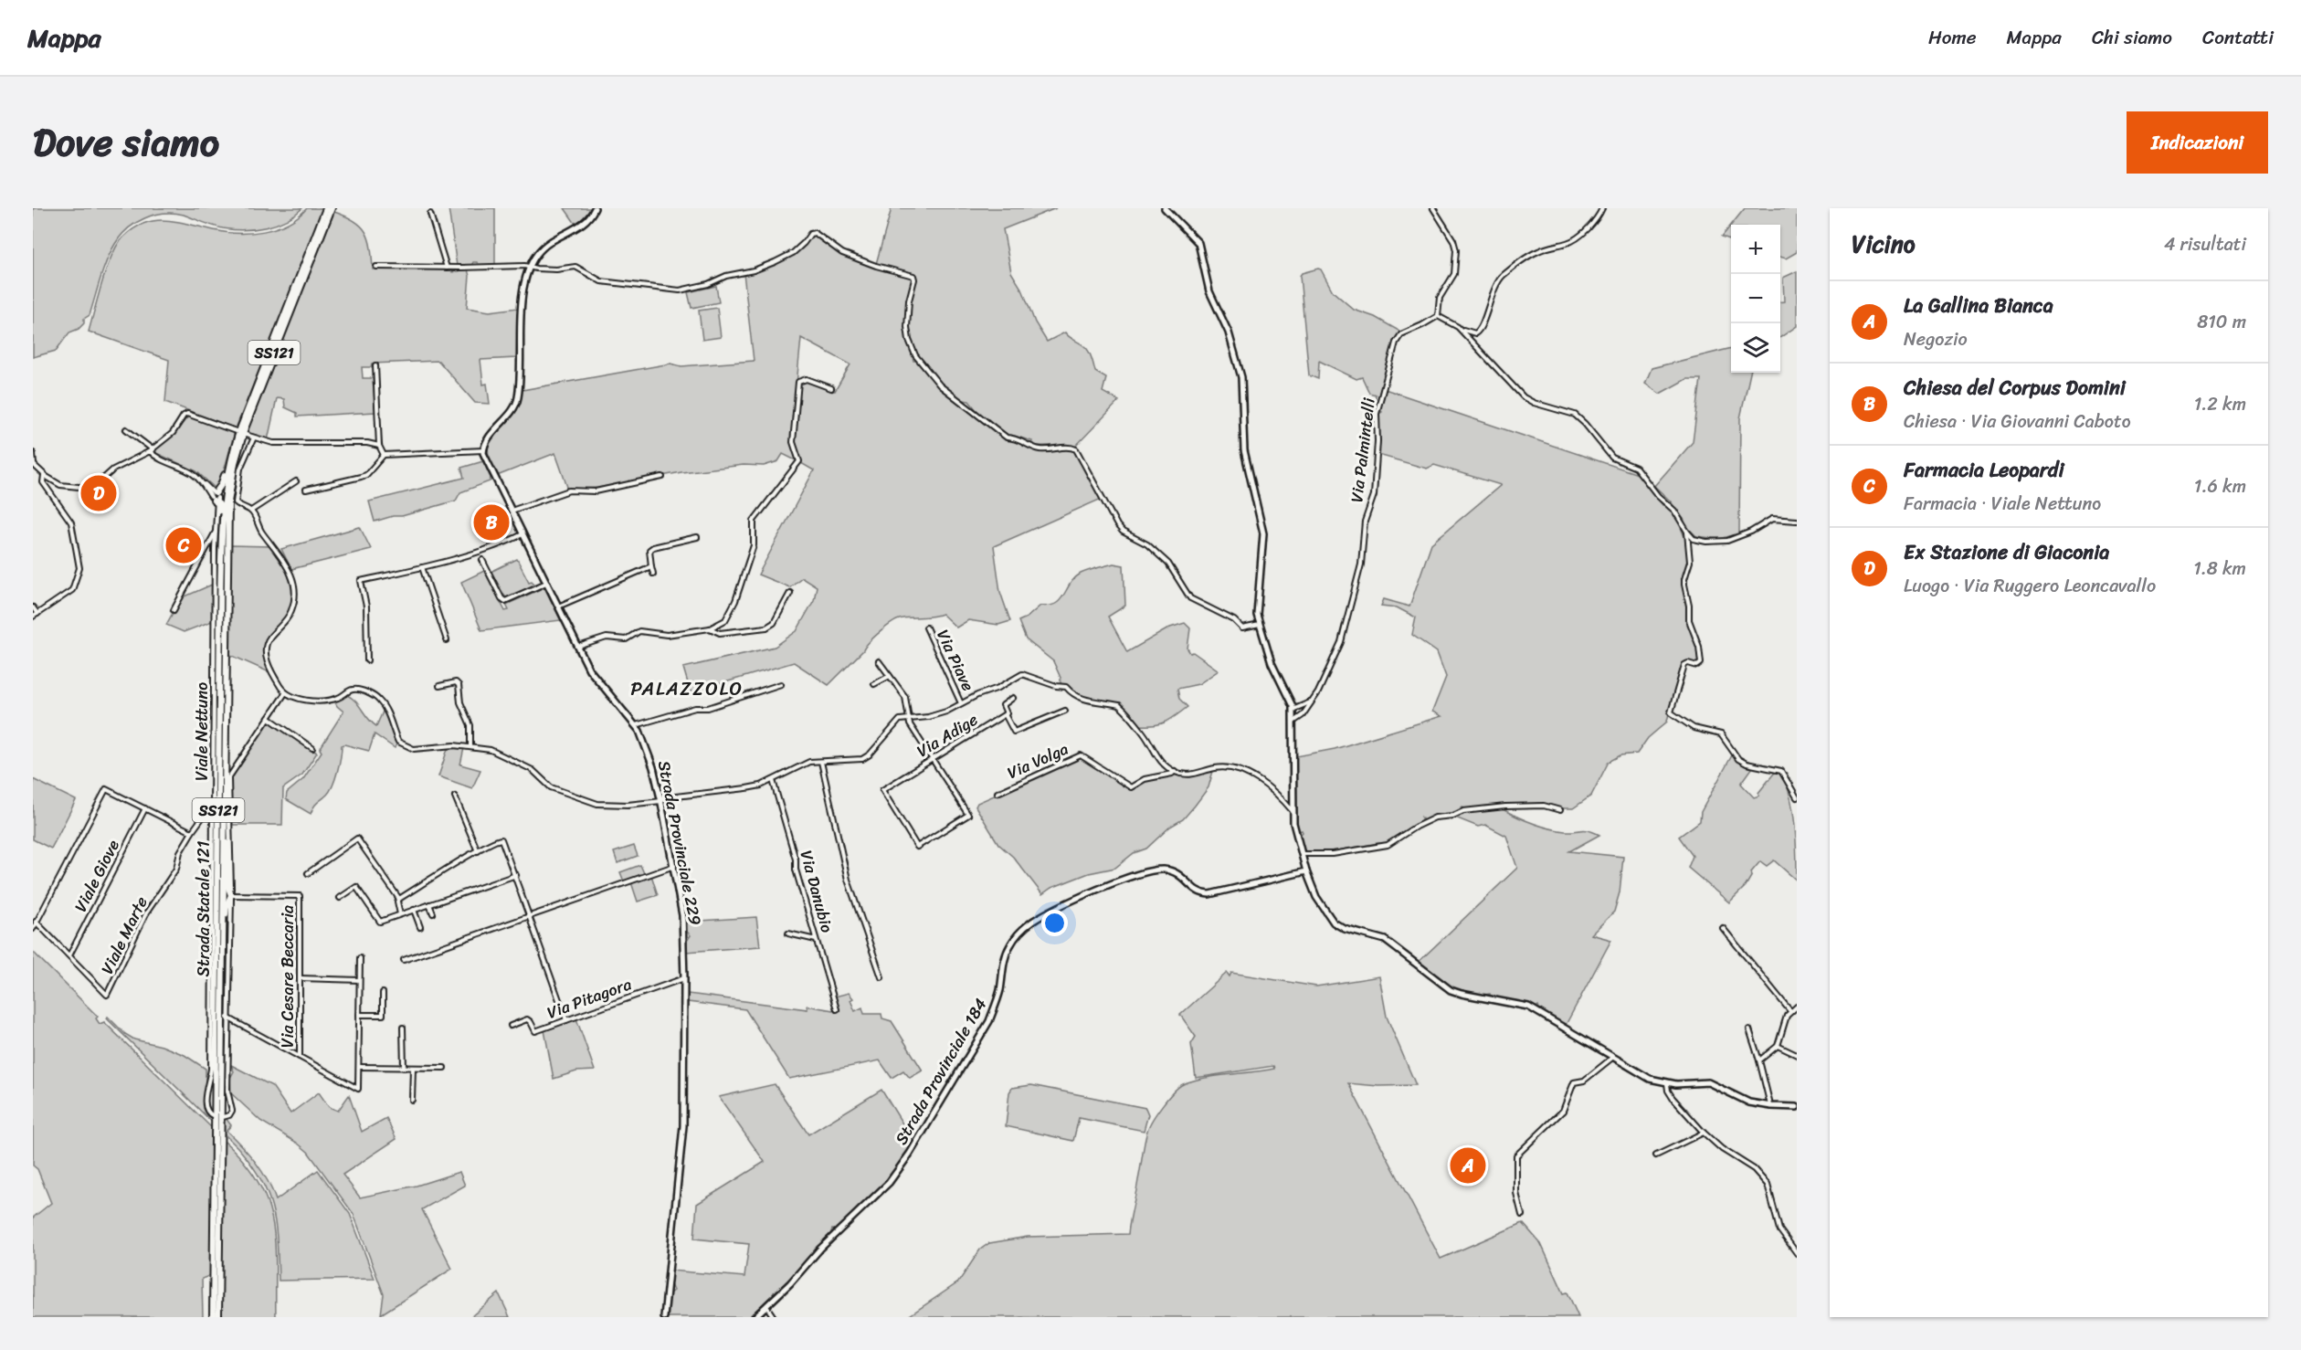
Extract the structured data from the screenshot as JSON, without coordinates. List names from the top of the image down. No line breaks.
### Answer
{"streets":{"main road":["SS121","Strada Statale 121"],"street":["Via Palmintelli","Via Piave","Viale Nettuno","Via Adige","Via Volga","Strada Provinciale 229","Viale Giove","Via Danubio","Viale Marte","Via Cesare Beccaria","Via Pitagora","Strada Provinciale 184"]},"crossings":[["SS121","Viale Nettuno"],["SS121","Strada Statale 121"],["Viale Nettuno","Strada Statale 121"],["Viale Nettuno","Viale Marte"],["Strada Provinciale 229","Via Pitagora"],["Viale Giove","Viale Marte"]],"districts":["PALAZZOLO"],"page":{"header":"Mappa","nav":["Home","Mappa","Chi siamo","Contatti"],"title":"Dove siamo","buttons":"Indicazioni","heading":["Vicino","4 risultati"],"map_buttons":["+","−"],"list":[{"mark":"A","name":"La Gallina Bianca","note":"Negozio","value":"810 m"},{"mark":"B","name":"Chiesa del Corpus Domini","note":"Chiesa · Via Giovanni Caboto","value":"1.2 km"},{"mark":"C","name":"Farmacia Leopardi","note":"Farmacia · Viale Nettuno","value":"1.6 km"},{"mark":"D","name":"Ex Stazione di Giaconia","note":"Luogo · Via Ruggero Leoncavallo","value":"1.8 km"}],"pins":["D","B","C","A"]}}
